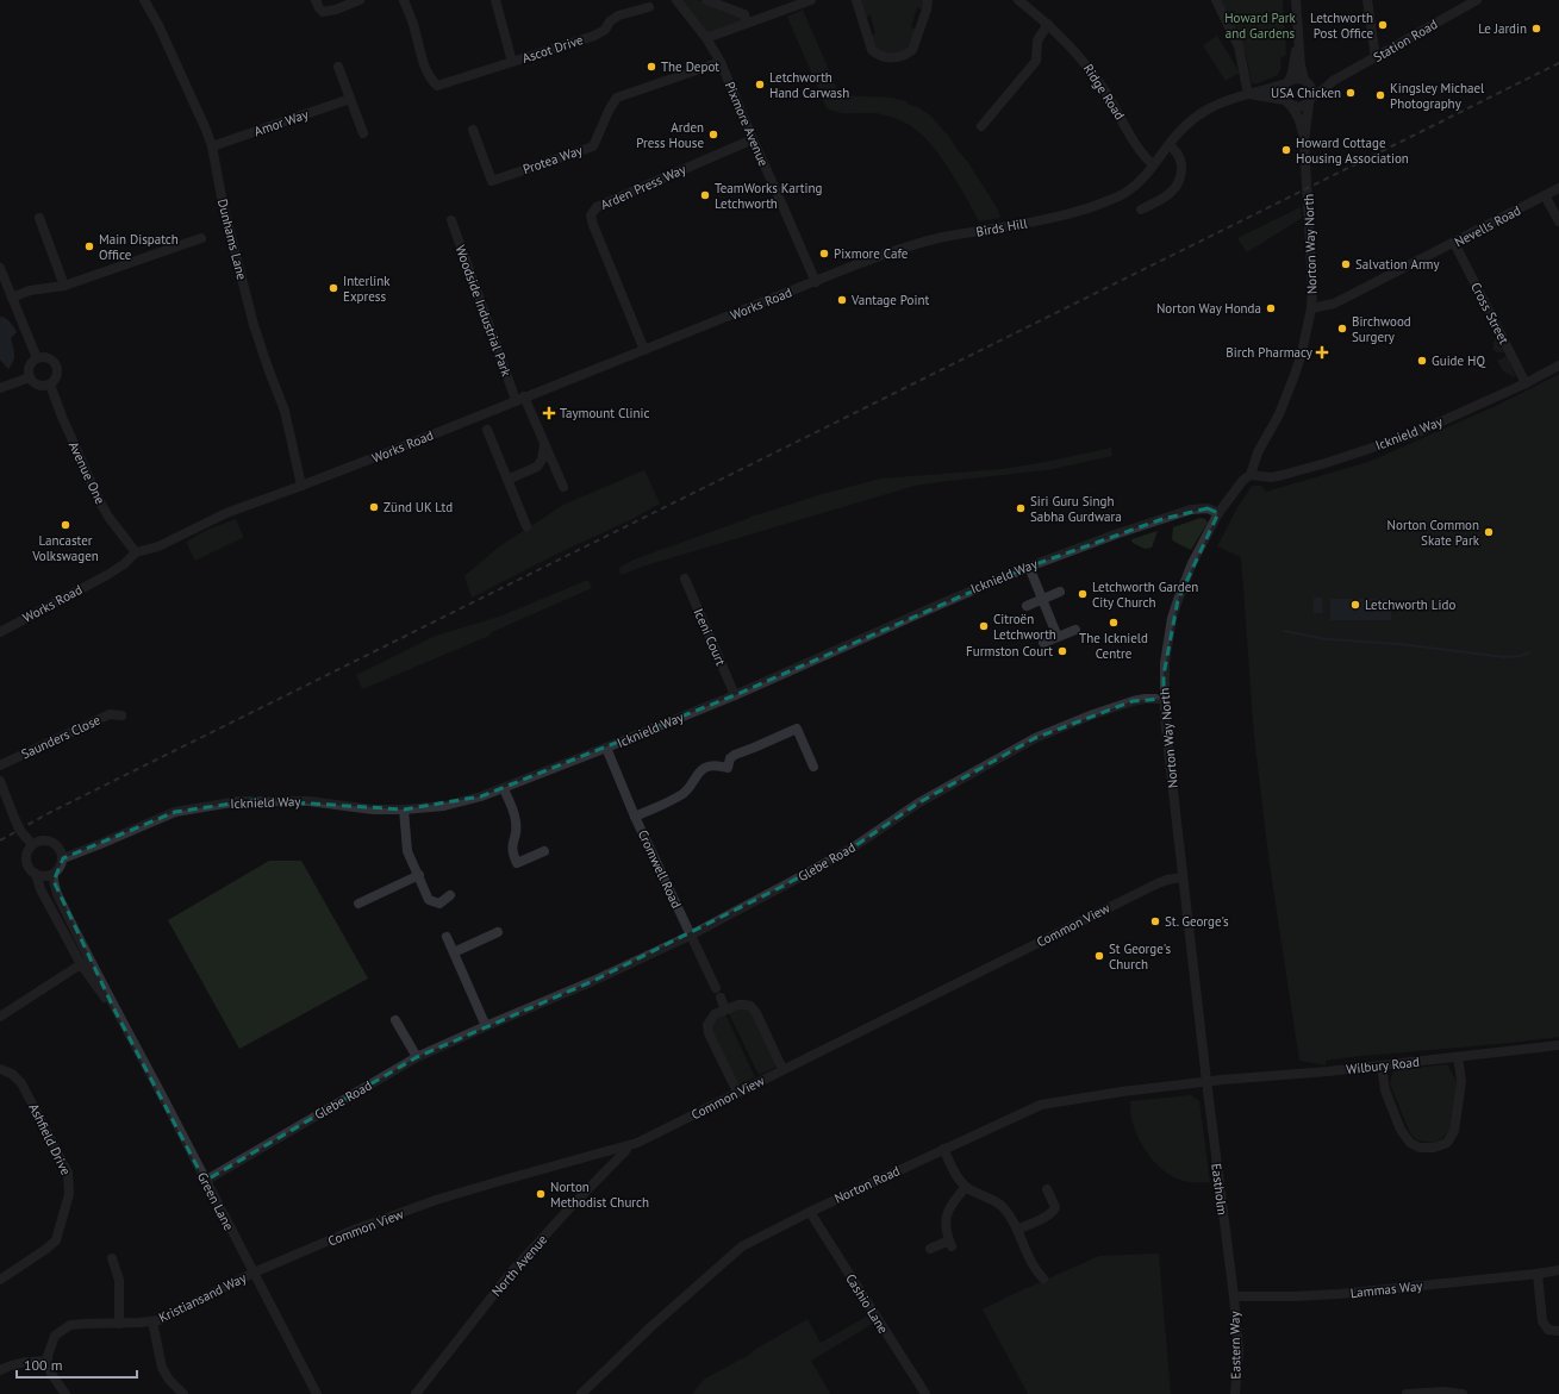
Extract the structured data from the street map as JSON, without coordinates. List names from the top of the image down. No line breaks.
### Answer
{"streets":{"street":["Station Road","Ascot Drive","Ridge Road","Amor Way","Pixmore Avenue","Protea Way","Arden Press Way","Nevells Road","Birds Hill","Dunhams Lane","Norton Way North","Works Road","Woodside Industrial Park","Cross Street","Icknield Way","Avenue One","Iceni Court","Saunders Close","Glebe Road","Cromwell Road","Common View","Wilbury Road","Ashfield Drive","Norton Road","Eastholm","Green Lane","North Avenue","Lammas Way","Kristiansand Way","Cashio Lane","Eastern Way"]},"crossings":[["Station Road","Birds Hill"],["Station Road","Norton Way North"],["Ridge Road","Birds Hill"],["Amor Way","Dunhams Lane"],["Pixmore Avenue","Protea Way"],["Pixmore Avenue","Arden Press Way"],["Pixmore Avenue","Birds Hill"],["Pixmore Avenue","Works Road"],["Arden Press Way","Works Road"],["Nevells Road","Norton Way North"],["Nevells Road","Cross Street"],["Birds Hill","Norton Way North"],["Birds Hill","Works Road"],["Dunhams Lane","Works Road"],["Norton Way North","Icknield Way"],["Norton Way North","Glebe Road"],["Norton Way North","Common View"],["Norton Way North","Wilbury Road"],["Norton Way North","Norton Road"],["Norton Way North","Eastholm"],["Works Road","Woodside Industrial Park"],["Works Road","Avenue One"],["Cross Street","Icknield Way"],["Icknield Way","Iceni Court"],["Icknield Way","Cromwell Road"],["Icknield Way","Green Lane"],["Glebe Road","Cromwell Road"],["Glebe Road","Green Lane"],["Common View","Green Lane"],["Common View","North Avenue"],["Common View","Kristiansand Way"],["Wilbury Road","Norton Road"],["Wilbury Road","Eastholm"],["Norton Road","Eastholm"],["Norton Road","Cashio Lane"],["Eastholm","Lammas Way"],["Eastholm","Eastern Way"],["Green Lane","Kristiansand Way"],["Lammas Way","Eastern Way"]],"parks":["Howard Park and Gardens"],"places":{"other":["Letchworth Post Office","Le Jardin","The Depot","Letchworth Hand Carwash","USA Chicken","Kingsley Michael Photography","Arden Press House","Howard Cottage Housing Association","TeamWorks Karting Letchworth","Main Dispatch Office","Pixmore Cafe","Salvation Army","Interlink Express","Vantage Point","Norton Way Honda","Birchwood Surgery","Guide HQ","Zünd UK Ltd","Siri Guru Singh Sabha Gurdwara","Lancaster Volkswagen","Norton Common Skate Park","Letchworth Garden City Church","Letchworth Lido","The Icknield Centre","Citroën Letchworth","Furmston Court","St. George's","St George's Church","Norton Methodist Church"],"health":["Birch Pharmacy","Taymount Clinic"]},"scale_bar":"100 m"}
